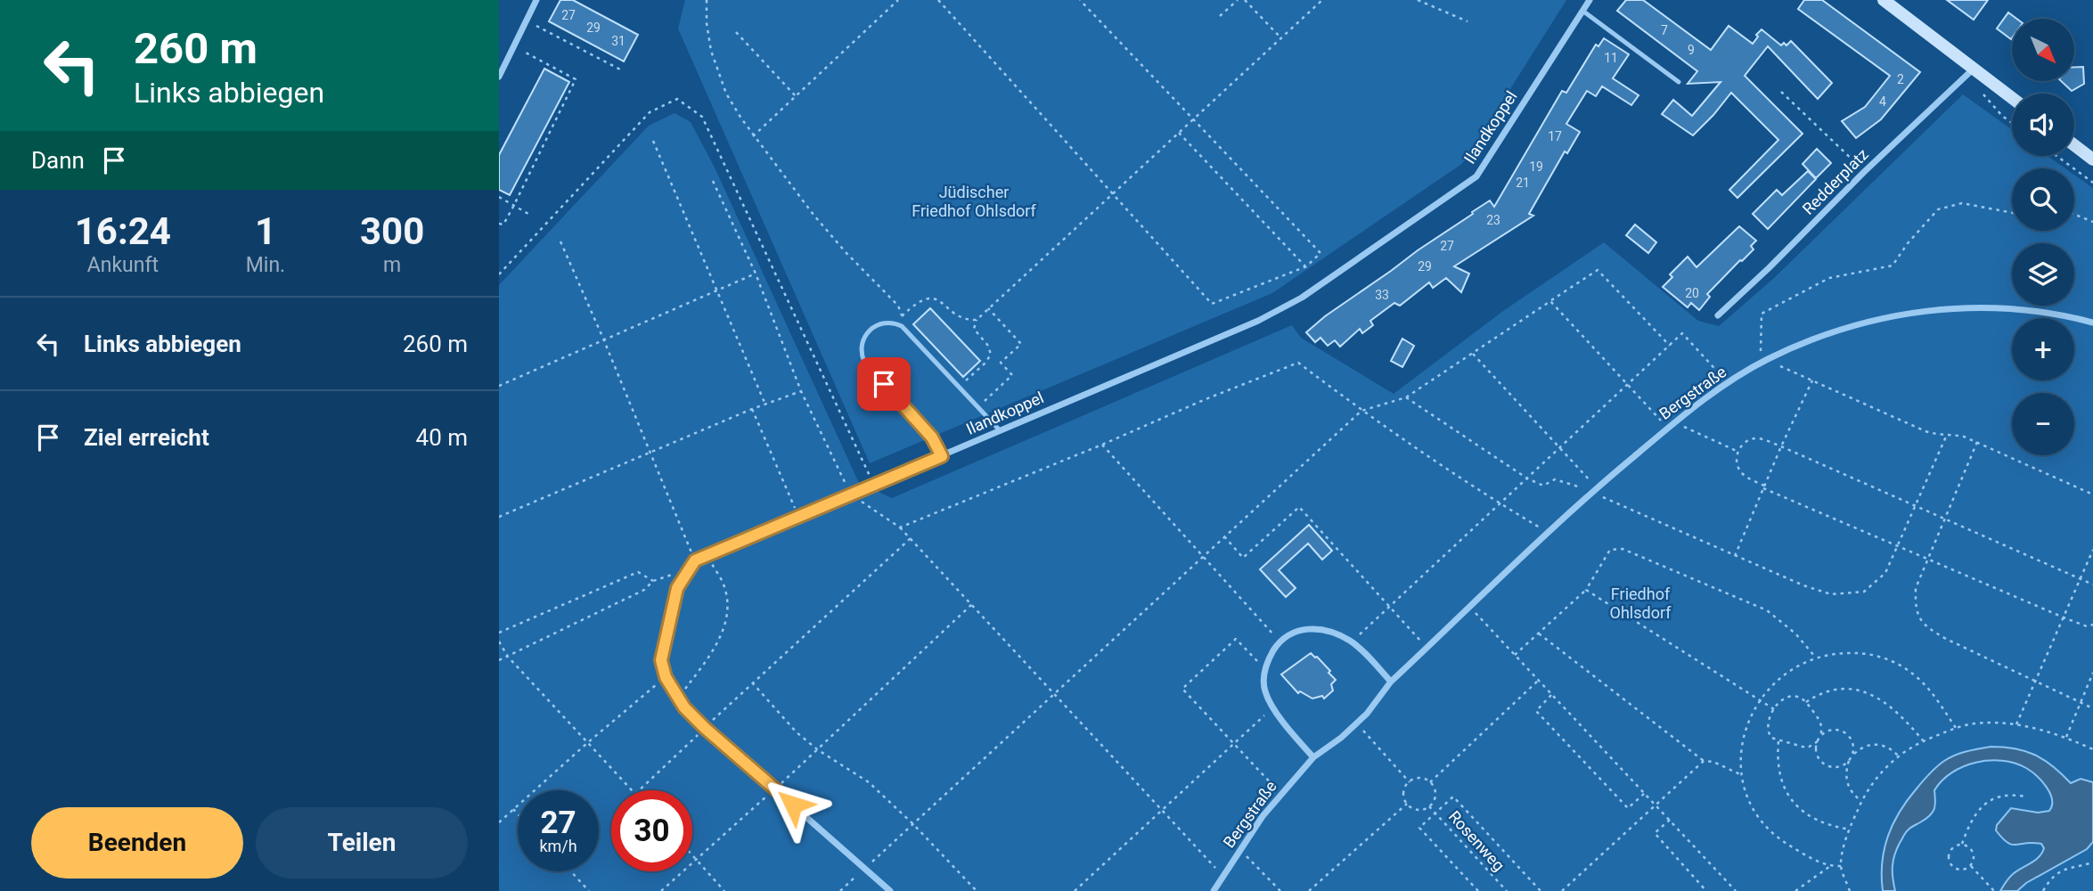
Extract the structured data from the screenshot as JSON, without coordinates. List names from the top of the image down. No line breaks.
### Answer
{"streets":{"street":["Ilandkoppel","Redderplatz","Bergstraße"],"path":["Rosenweg"]},"parks":["Jüdischer Friedhof Ohlsdorf","Friedhof Ohlsdorf"],"house_numbers":["27","29","7","31","9","11","2","4","17","19","21","23","27","29","20","33"],"north":"bottom right","page":{"turn":["260 m","Links abbiegen"],"map_buttons":["+","−"],"then":"Dann","eta":["16:24","Ankunft","1","Min.","300","m"],"list":[{"name":"Links abbiegen","value":"260 m"},{"name":"Ziel erreicht","value":"40 m"}],"speed":"27 km/h","limit":"30","buttons":["Beenden","Teilen"]}}
